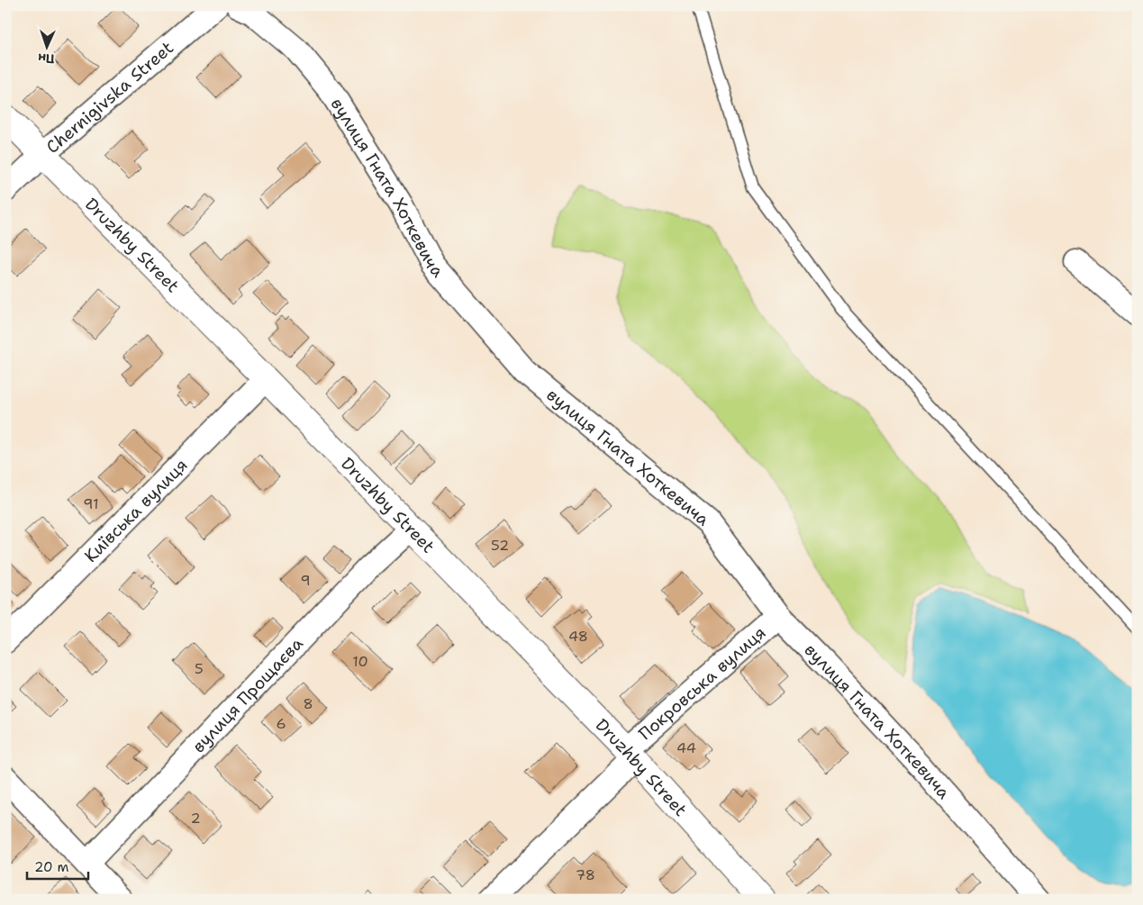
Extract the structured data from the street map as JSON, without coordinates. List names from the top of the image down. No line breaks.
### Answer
{"streets":{"street":["Chernigivska Street","вулиця Гната Хоткевича","Druzhby Street","Київська вулиця","Покровська вулиця","вулиця Прощаєва"]},"crossings":[["Chernigivska Street","Druzhby Street"],["вулиця Гната Хоткевича","Покровська вулиця"],["Druzhby Street","Київська вулиця"],["Druzhby Street","Покровська вулиця"],["Druzhby Street","вулиця Прощаєва"]],"house_numbers":["91","52","9","48","10","5","8","6","44","2","78"],"scale_bar":"20 m","north":"bottom"}
